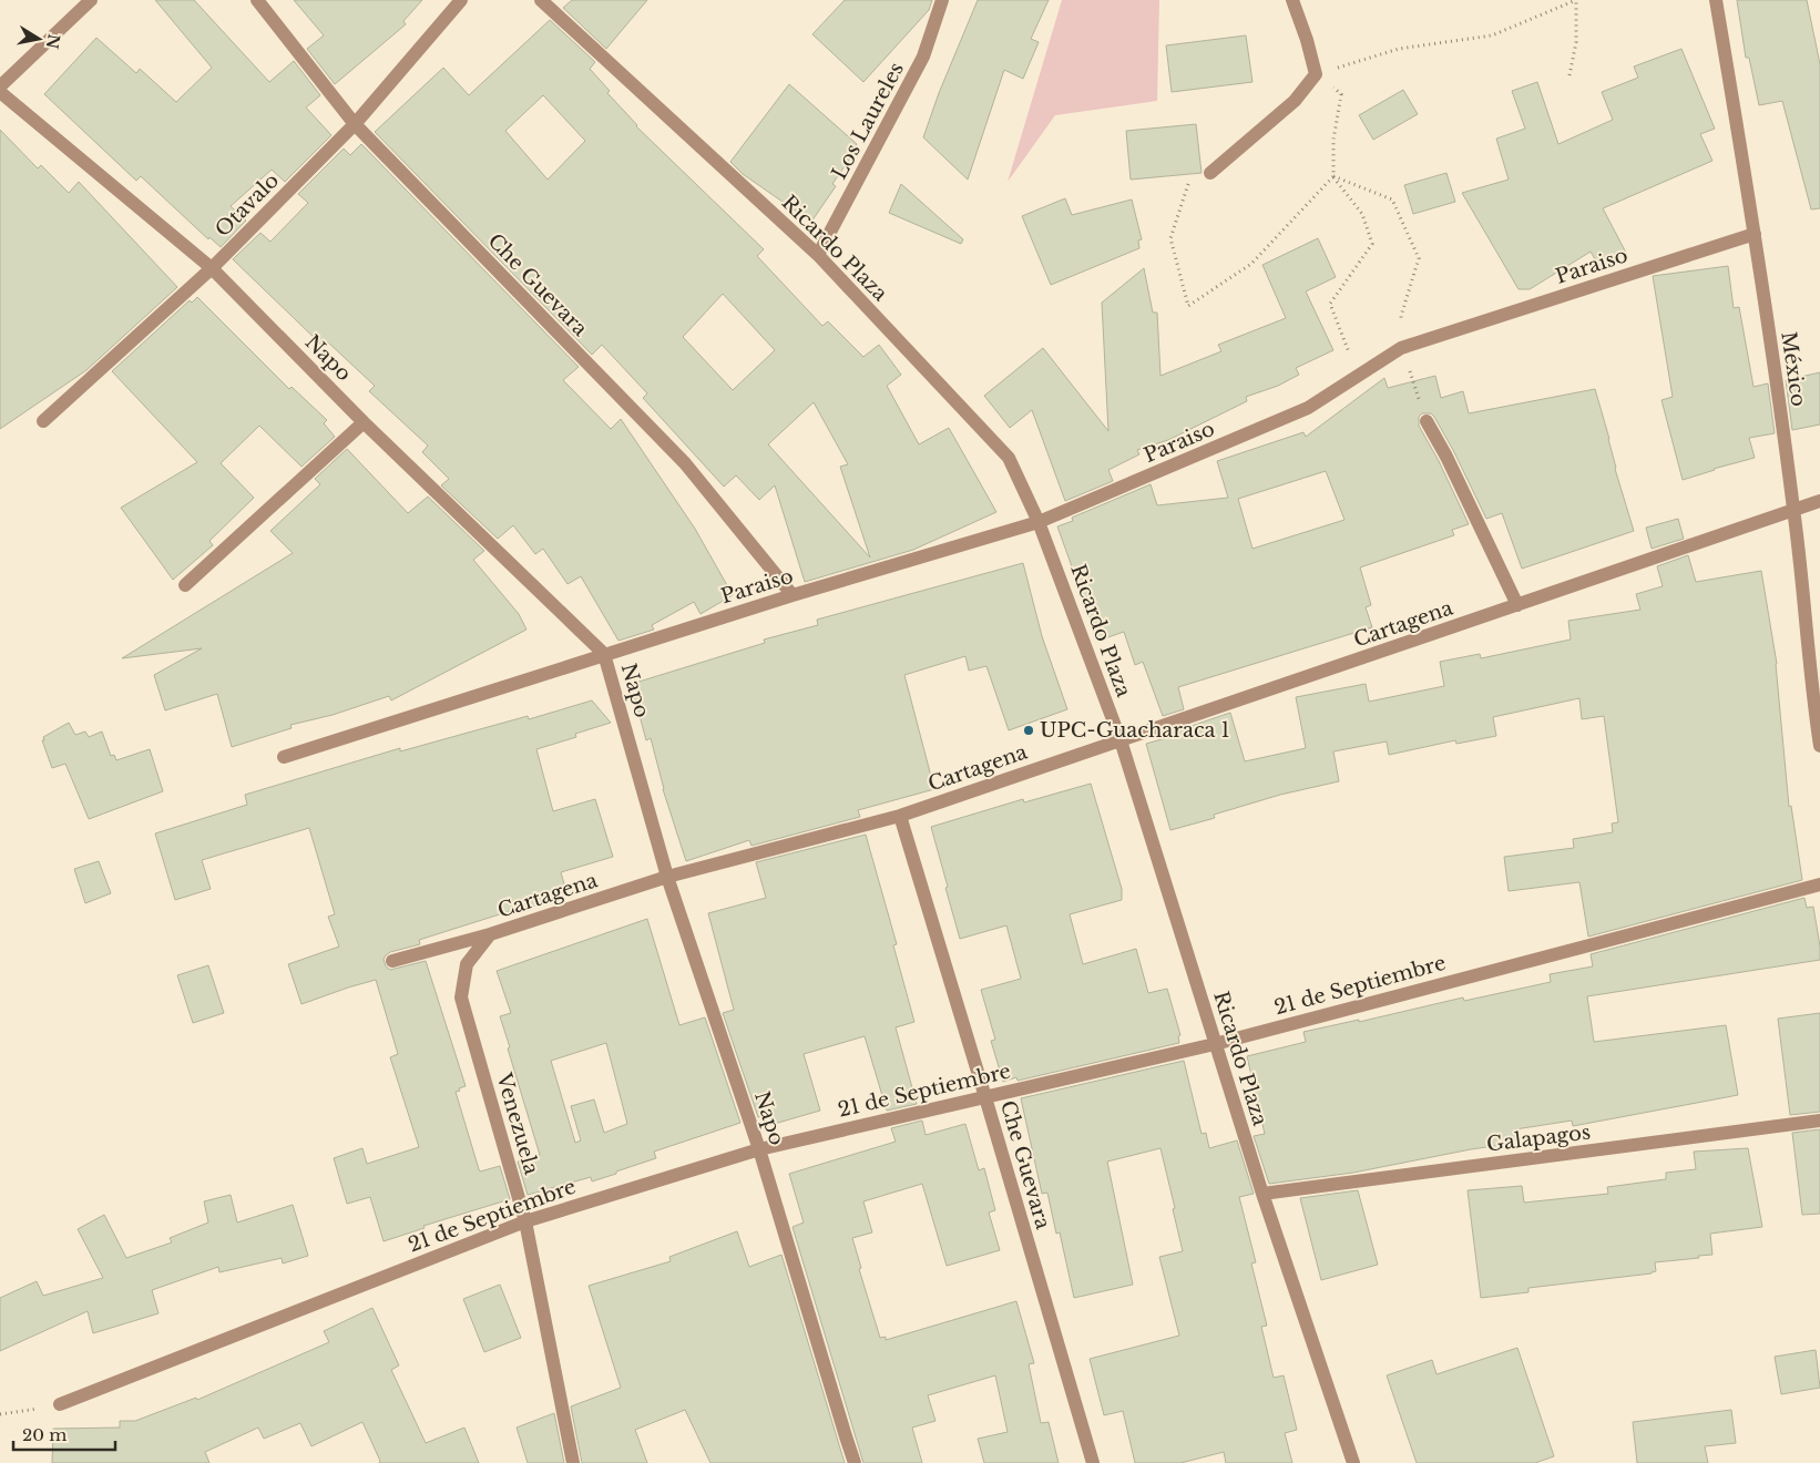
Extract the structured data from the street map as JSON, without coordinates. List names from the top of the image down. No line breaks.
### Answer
{"streets":{"street":["Los Laureles","Otavalo","Ricardo Plaza","Paraiso","Che Guevara","Napo","México","Cartagena","21 de Septiembre","Venezuela","Galapagos"]},"crossings":[["Los Laureles","Ricardo Plaza"],["Otavalo","Che Guevara"],["Otavalo","Napo"],["Ricardo Plaza","Paraiso"],["Ricardo Plaza","Cartagena"],["Ricardo Plaza","21 de Septiembre"],["Ricardo Plaza","Galapagos"],["Paraiso","Che Guevara"],["Paraiso","Napo"],["Paraiso","México"],["Che Guevara","Cartagena"],["Che Guevara","21 de Septiembre"],["Napo","Cartagena"],["Napo","21 de Septiembre"],["México","Cartagena"],["Cartagena","Venezuela"],["21 de Septiembre","Venezuela"]],"places":["UPC-Guacharaca 1"],"scale_bar":"20 m","north":"right"}
